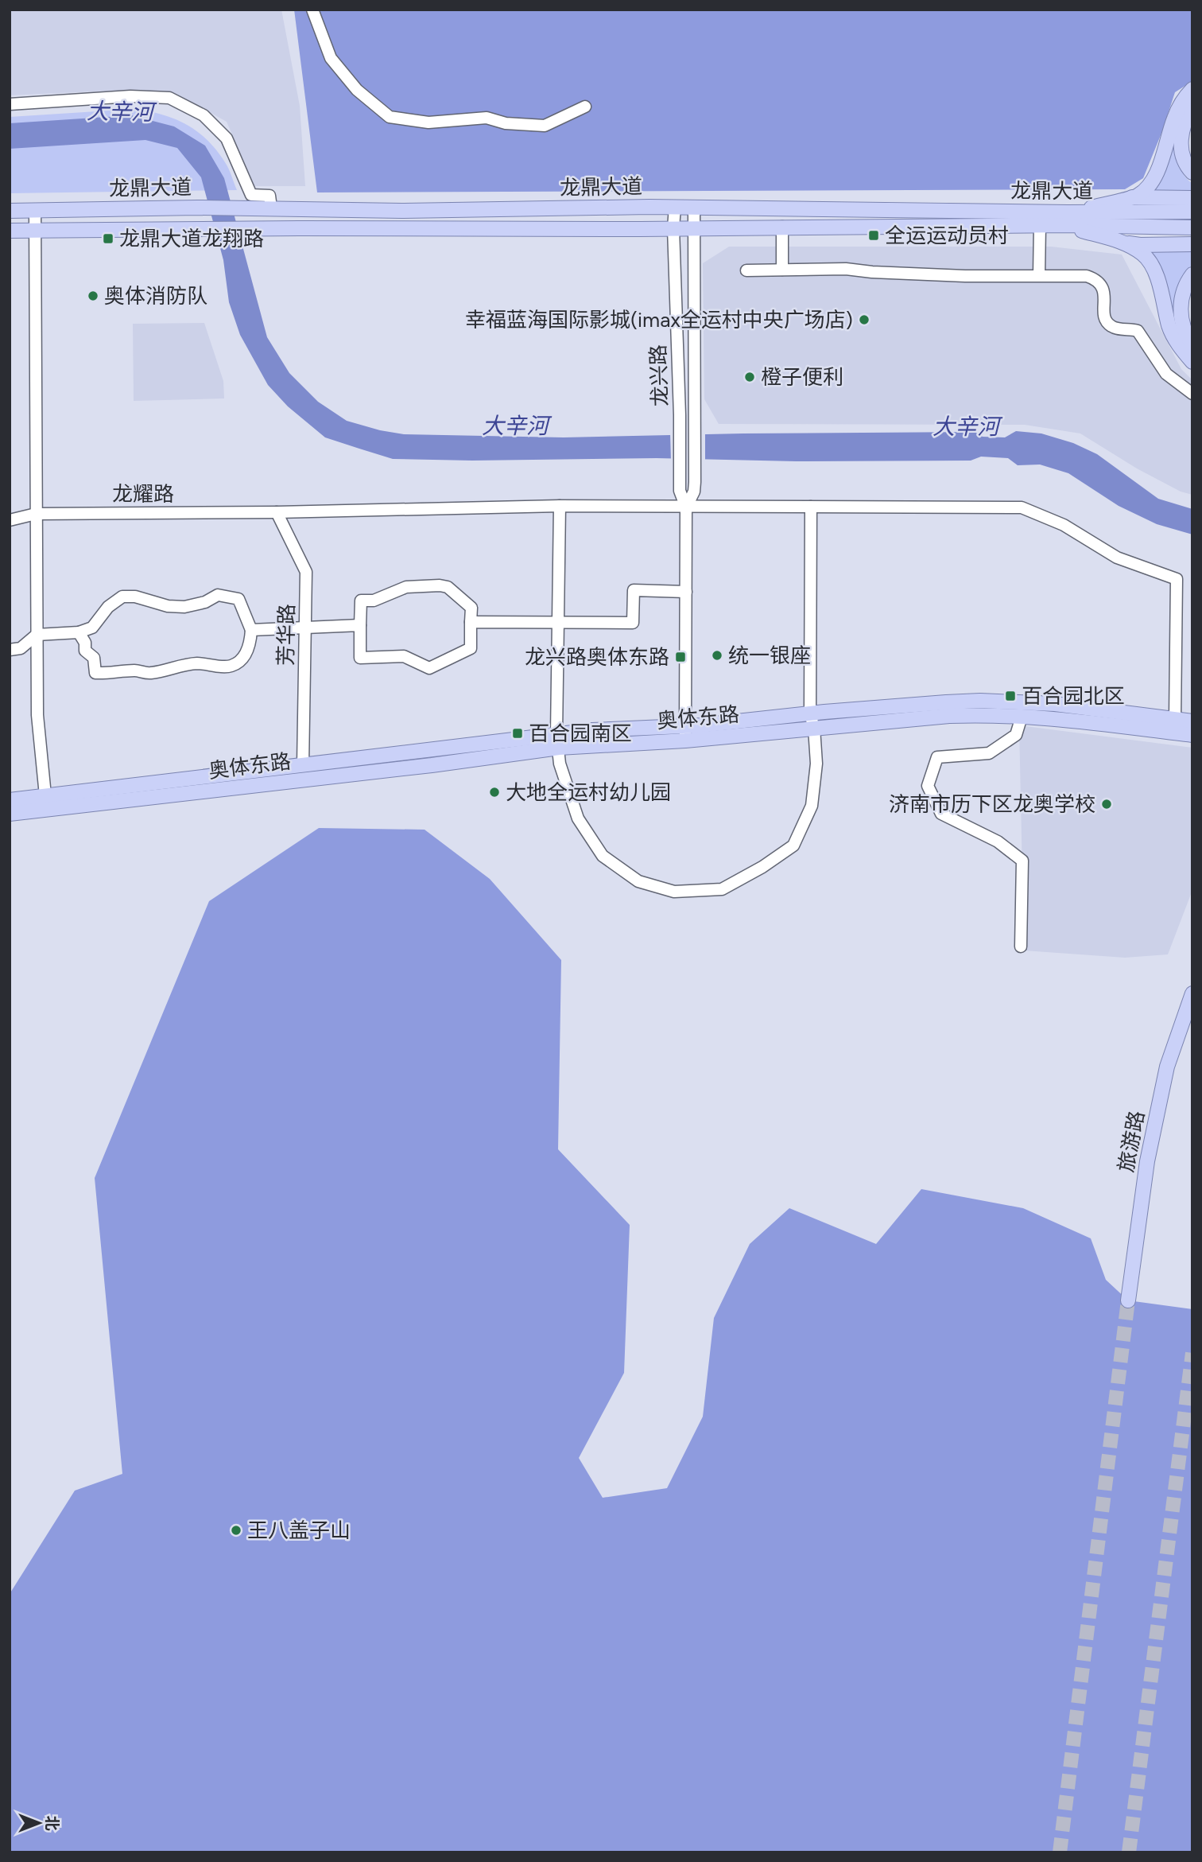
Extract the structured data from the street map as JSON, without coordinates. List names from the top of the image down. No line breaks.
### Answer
{"streets":{"main road":["龙鼎大道","奥体东路","旅游路"],"street":["龙兴路","龙耀路","芳华路"]},"crossings":[["龙鼎大道","龙兴路"],["龙兴路","龙耀路"],["龙兴路","奥体东路"],["龙耀路","芳华路"]],"water":["大辛河"],"places":{"transit":["全运运动员村","龙鼎大道龙翔路","龙兴路奥体东路","百合园北区","百合园南区"],"other":["奥体消防队","幸福蓝海国际影城(imax全运村中央广场店)","橙子便利","统一银座","大地全运村幼儿园","济南市历下区龙奥学校","王八盖子山"]},"north":"right"}
